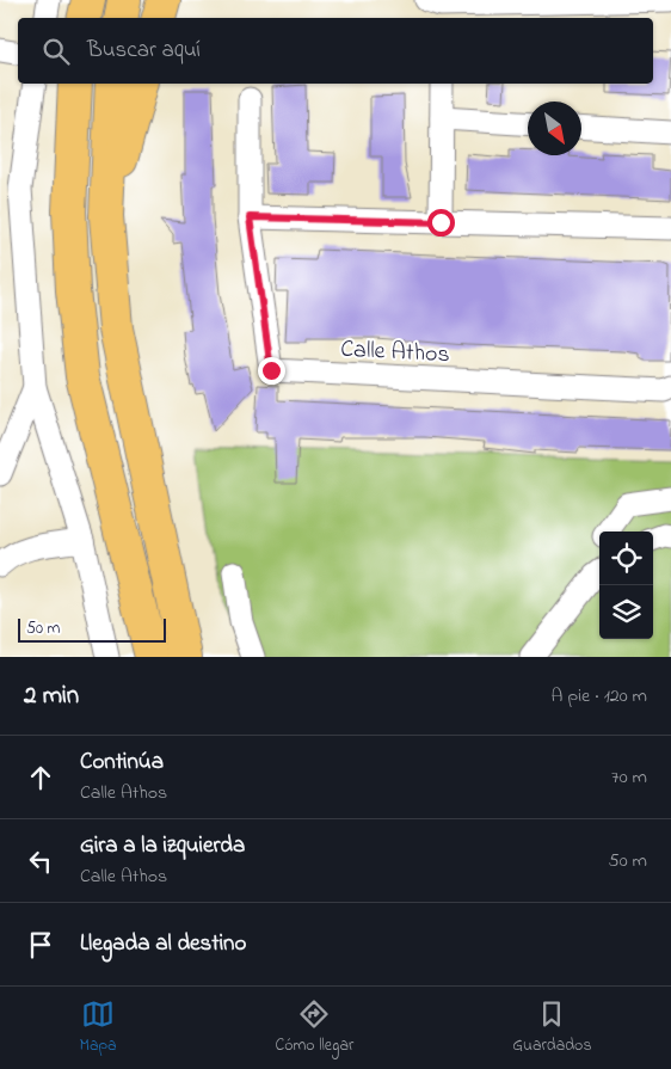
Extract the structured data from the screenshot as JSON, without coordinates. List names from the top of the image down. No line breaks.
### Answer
{"streets":{"street":["Calle Athos"]},"scale_bar":"50 m","north":"bottom right","page":{"search":"Buscar aquí","scale":"50 m","heading":["2 min","A pie · 120 m"],"list":[["Continúa","Calle Athos","70 m"],["Gira a la izquierda","Calle Athos","50 m"],"Llegada al destino"],"nav":["Mapa","Cómo llegar","Guardados"]}}
